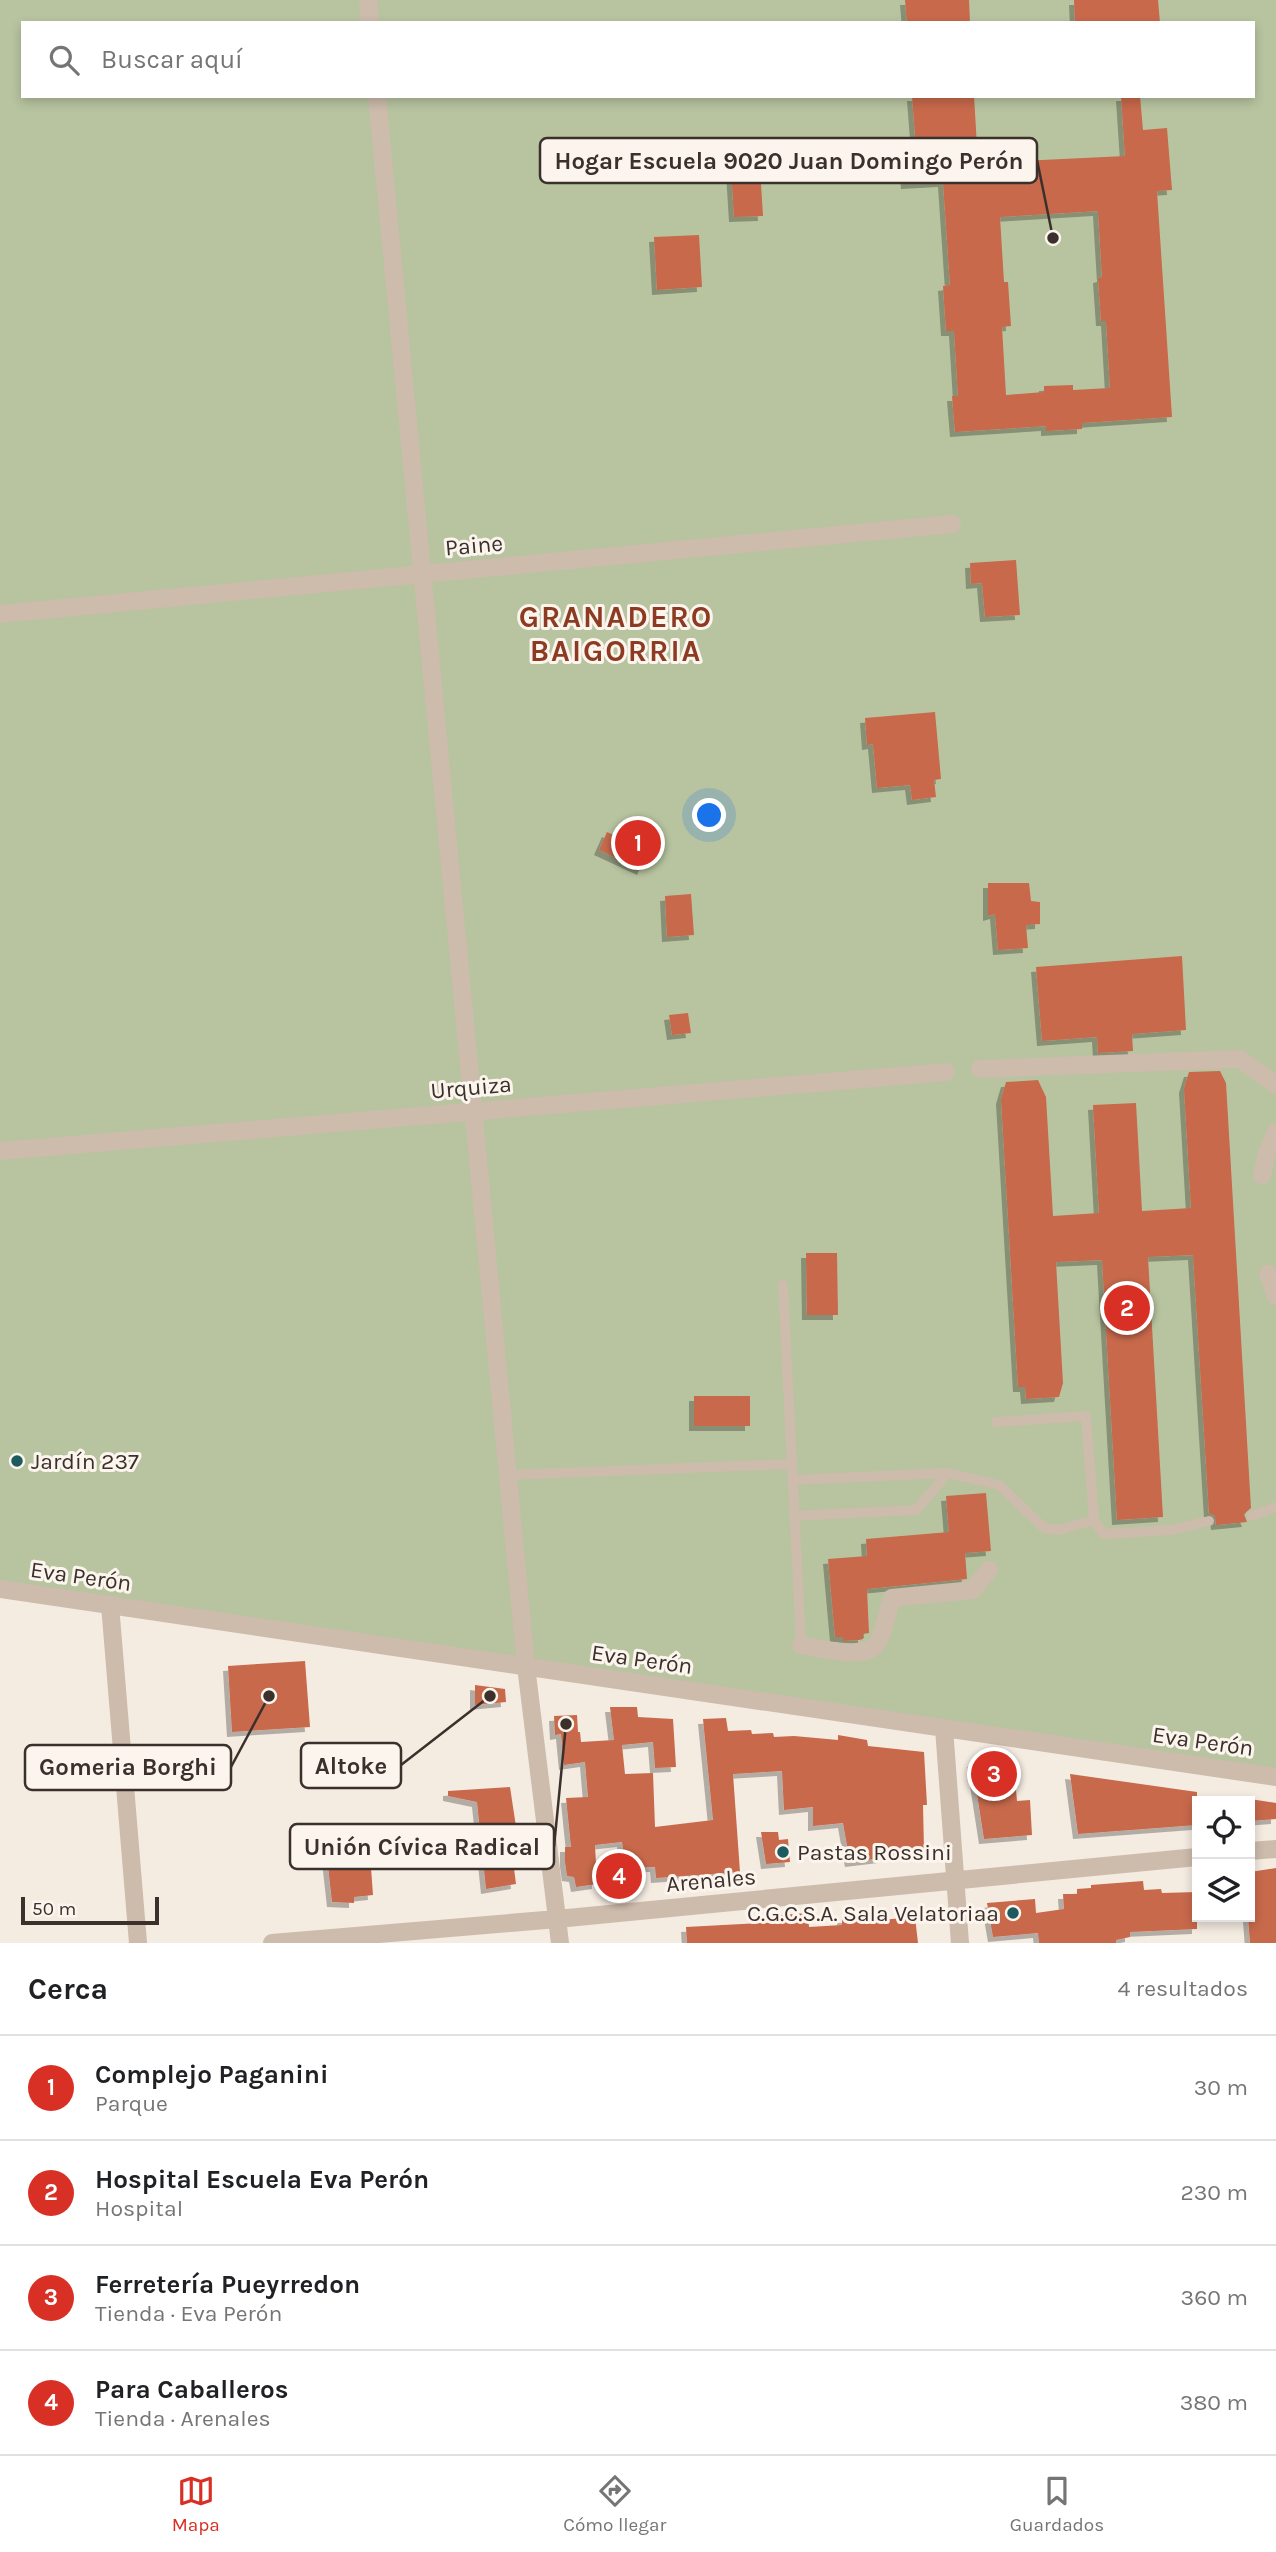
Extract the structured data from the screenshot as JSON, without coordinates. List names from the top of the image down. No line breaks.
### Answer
{"streets":{"street":["Paine","Urquiza","Eva Perón","Arenales"]},"districts":["GRANADERO BAIGORRIA"],"places":["Hogar Escuela 9020 Juan Domingo Perón","Jardín 237","Gomeria Borghi","Altoke","Unión Cívica Radical","Pastas Rossini","C.G.C.S.A. Sala Velatoriaa"],"scale_bar":"50 m","page":{"search":"Buscar aquí","pins":["1","2","3","4"],"scale":"50 m","heading":["Cerca","4 resultados"],"list":[{"mark":"1","name":"Complejo Paganini","note":"Parque","value":"30 m"},{"mark":"2","name":"Hospital Escuela Eva Perón","note":"Hospital","value":"230 m"},{"mark":"3","name":"Ferretería Pueyrredon","note":"Tienda · Eva Perón","value":"360 m"},{"mark":"4","name":"Para Caballeros","note":"Tienda · Arenales","value":"380 m"}],"nav":["Mapa","Cómo llegar","Guardados"]}}
